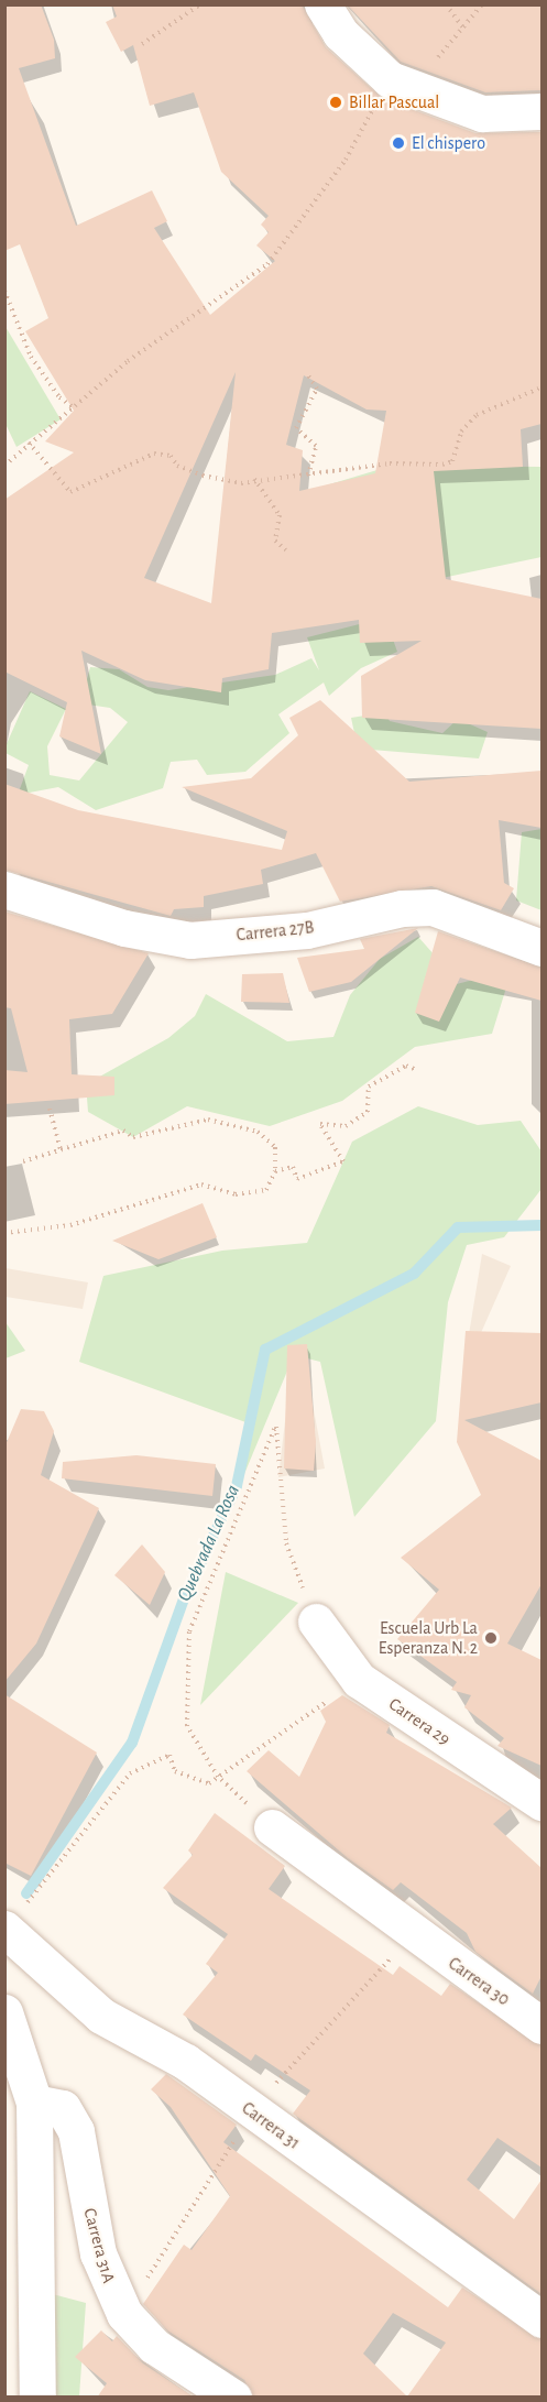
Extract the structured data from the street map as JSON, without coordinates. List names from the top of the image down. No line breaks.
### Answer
{"streets":{"street":["Carrera 27B","Carrera 29","Carrera 30","Carrera 31","Carrera 31A"]},"water":["Quebrada La Rosa"],"places":["Billar Pascual","El chispero","Escuela Urb La Esperanza N. 2"]}
